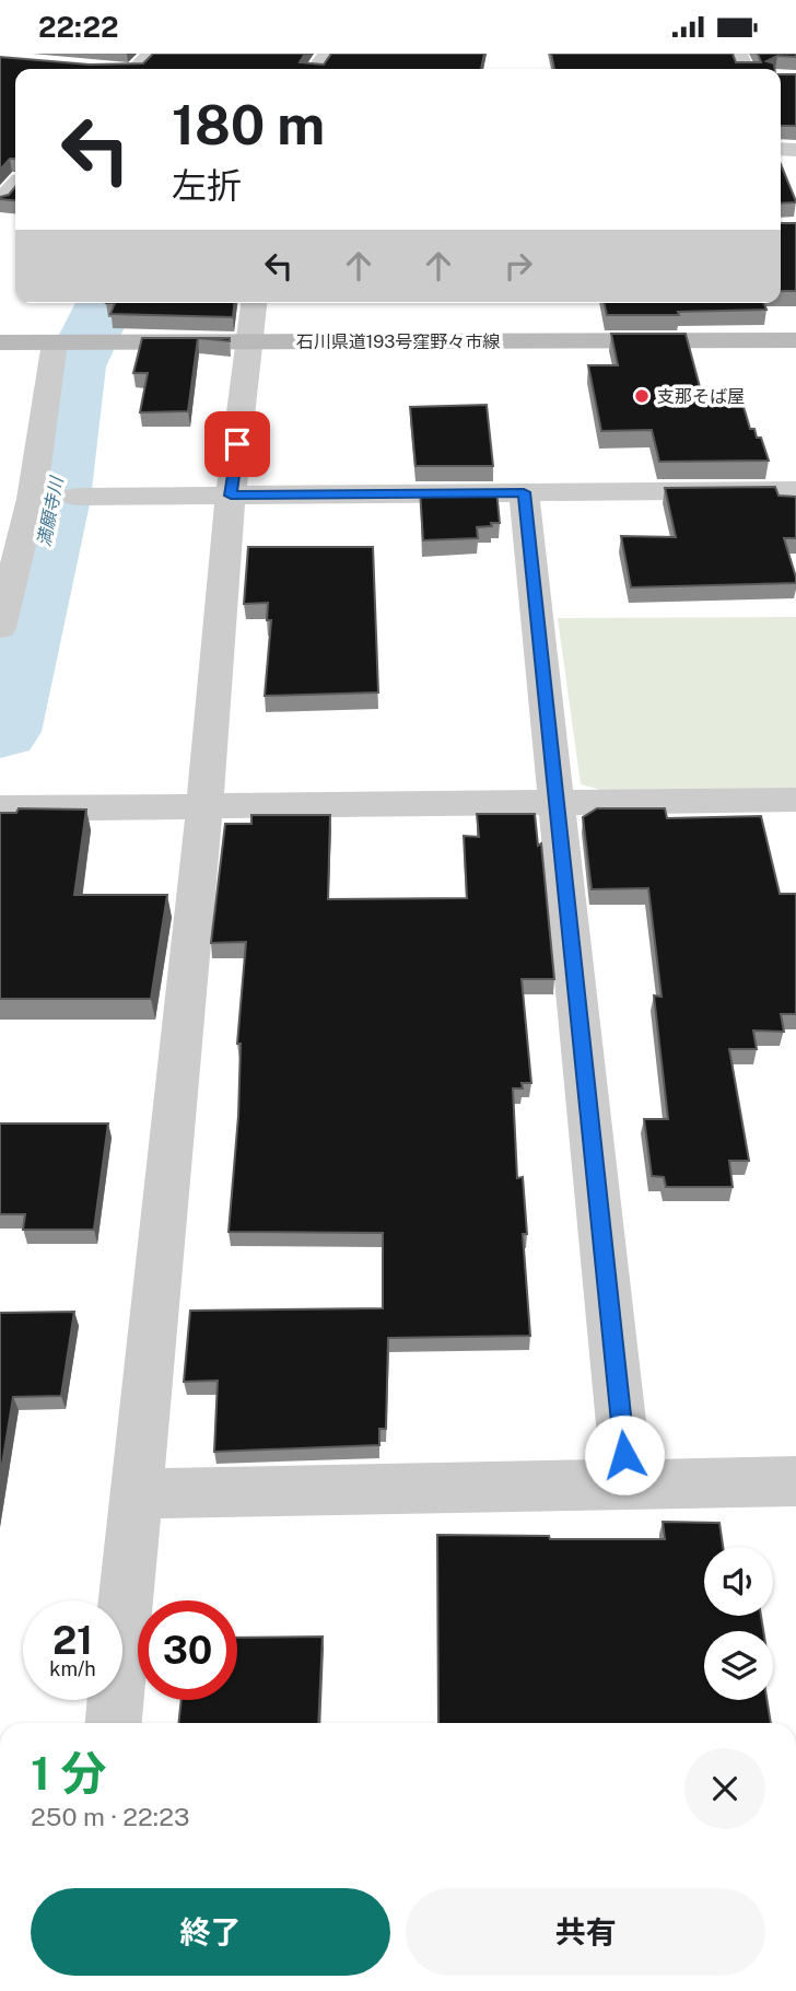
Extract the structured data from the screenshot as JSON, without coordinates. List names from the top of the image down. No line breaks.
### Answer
{"streets":{"main road":["石川県道193号窪野々市線"]},"water":["満願寺川"],"places":["支那そば屋"],"page":{"status":"22:22","turn":["180 m","左折"],"speed":"21 km/h","limit":"30","heading":["1 分","250 m · 22:23"],"buttons":["終了","共有"]}}
